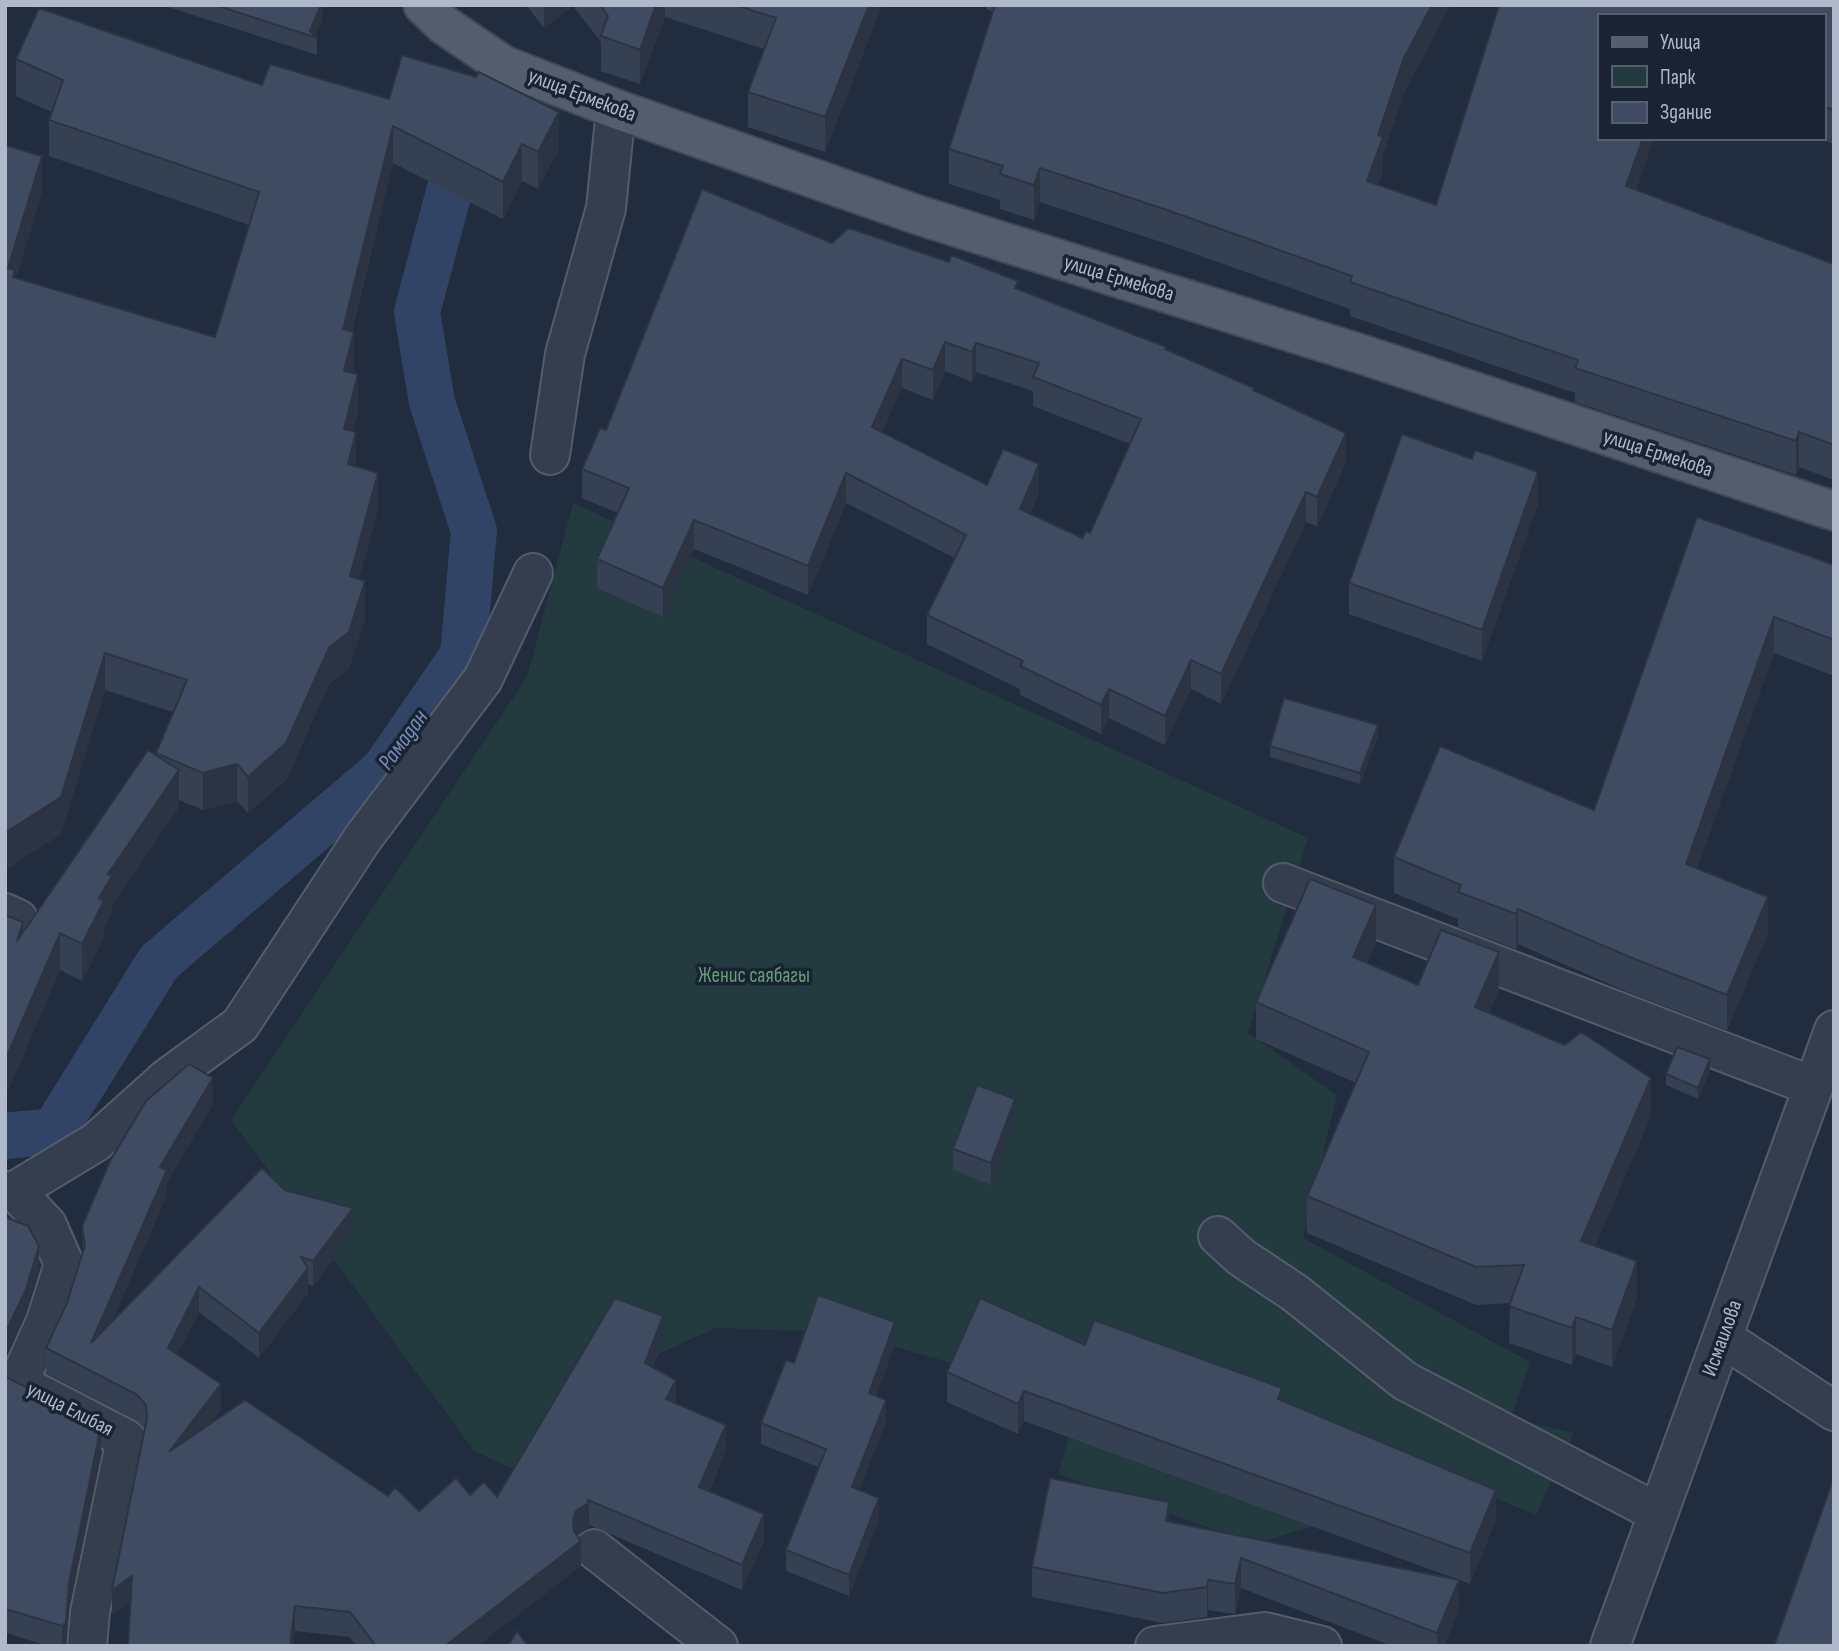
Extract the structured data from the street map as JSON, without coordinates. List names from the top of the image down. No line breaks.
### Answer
{"streets":{"main road":["улица Ермекова"],"street":["Исмаилова","улица Елибая"]},"water":["Рамадан"],"parks":["Женис саябагы"],"legend":["Улица","Парк","Здание"]}
